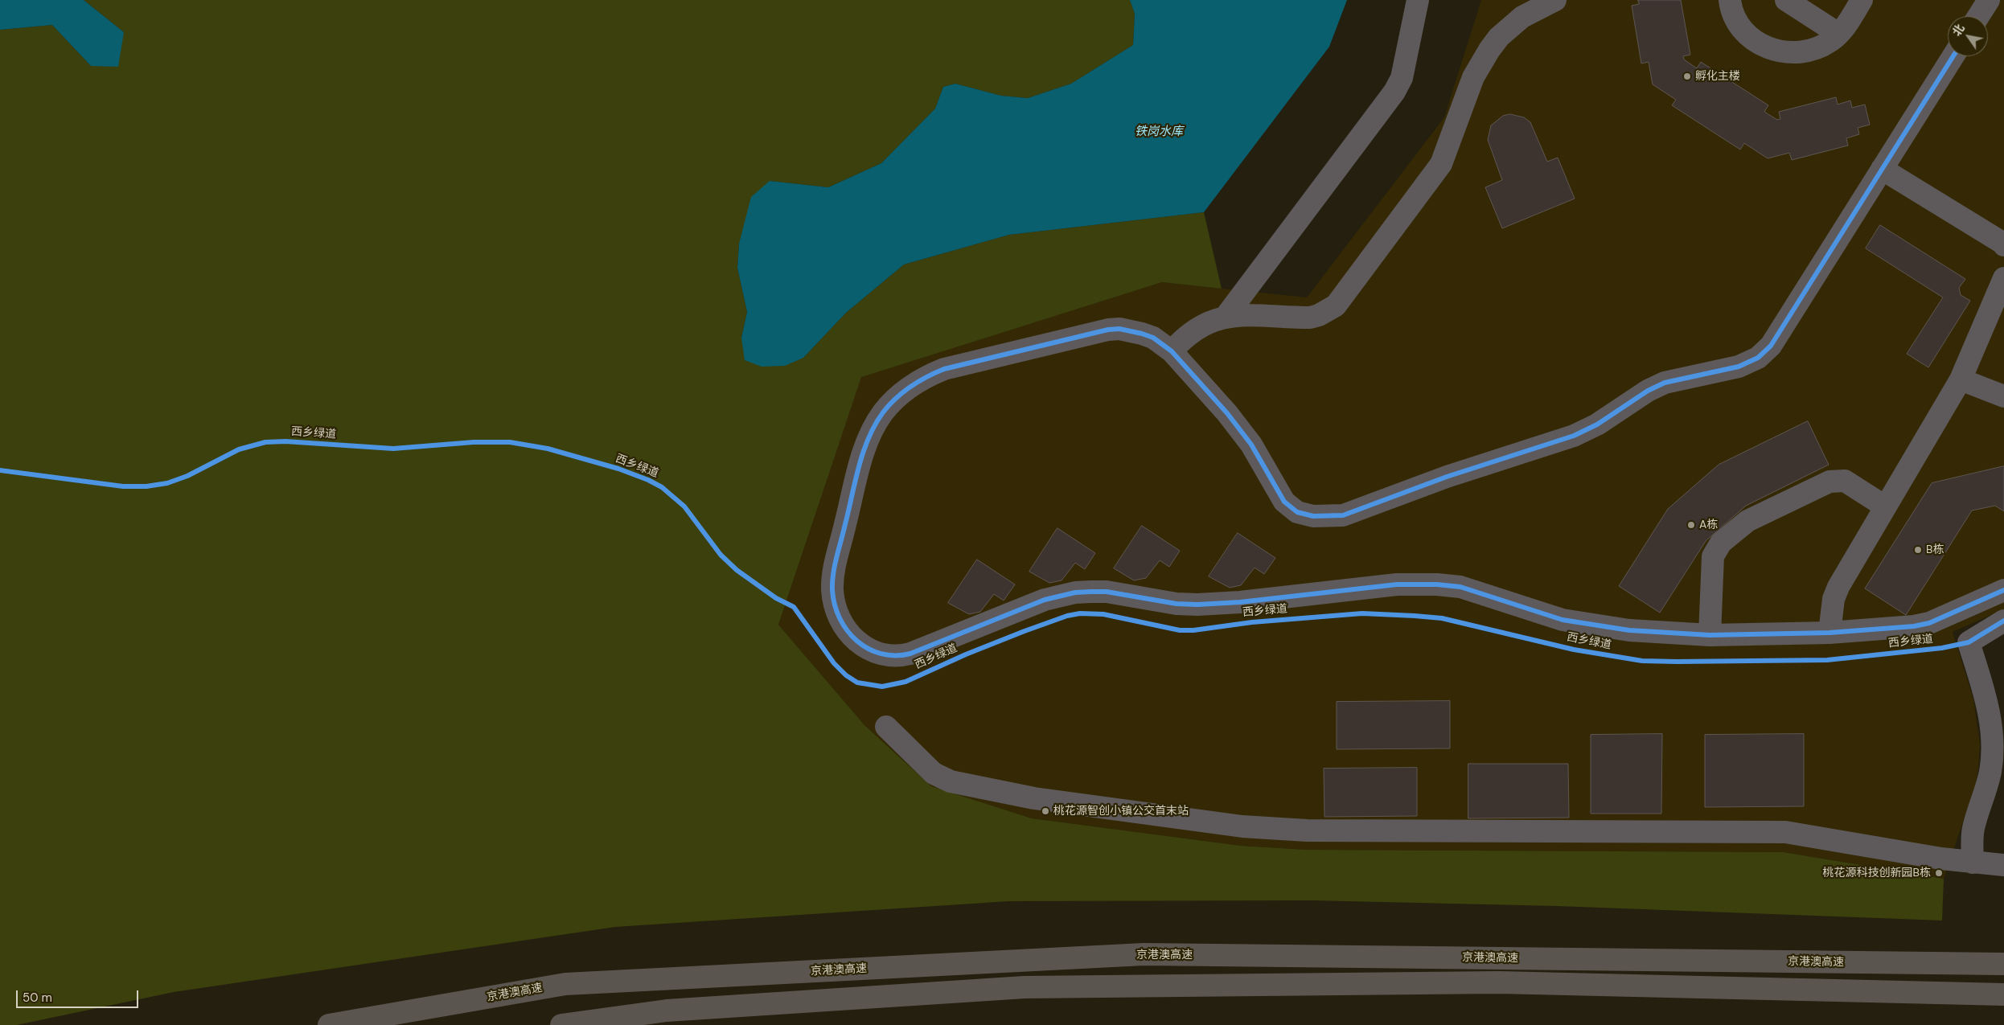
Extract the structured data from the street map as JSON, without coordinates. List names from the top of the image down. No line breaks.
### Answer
{"streets":{"highway":["京港澳高速"],"cycle path":["西乡绿道"]},"water":["铁岗水库"],"places":["孵化主楼","A栋","B栋","桃花源智创小镇公交首末站","桃花源科技创新园B栋"],"scale_bar":"50 m","north":"top left"}
